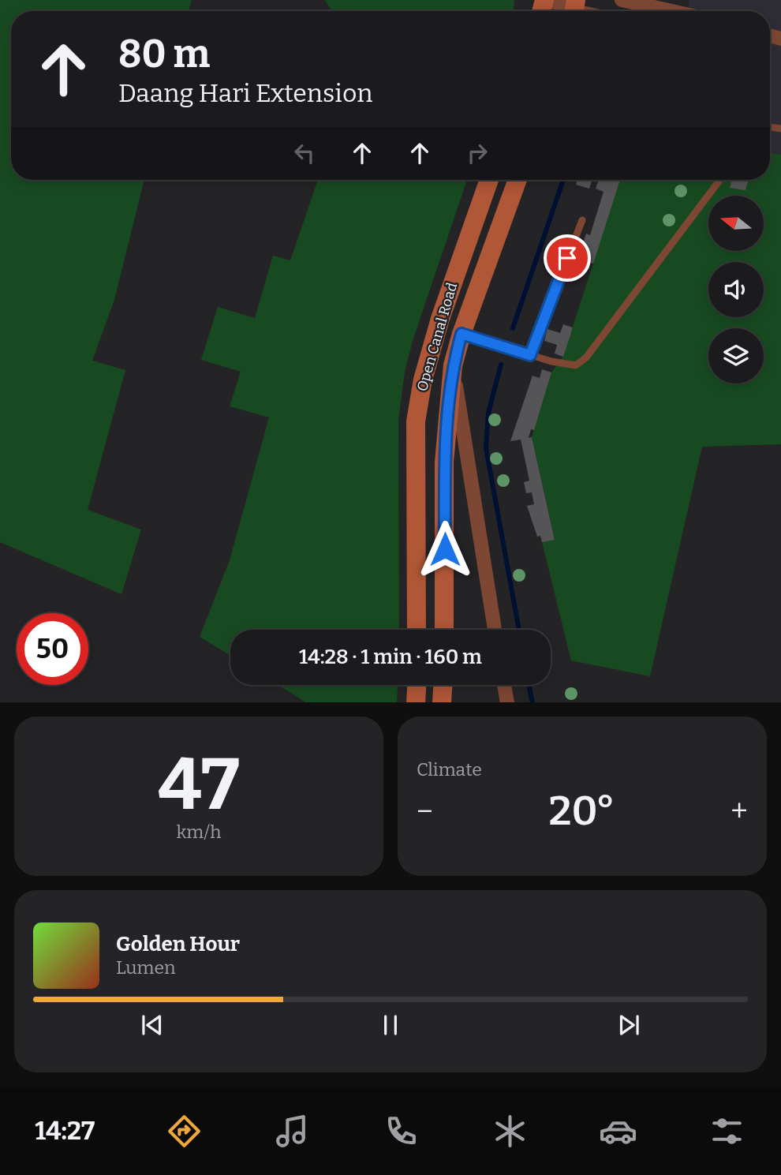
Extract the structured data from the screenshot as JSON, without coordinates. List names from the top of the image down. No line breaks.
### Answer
{"streets":{"main road":["Open Canal Road"]},"north":"left","page":{"turn":["80 m","Daang Hari Extension"],"limit":"50","trip":"14:28 · 1 min · 160 m","tile":[["47","km/h"],"Climate"],"heat":["−","20°","+"],"song":["Golden Hour","Lumen"],"tabs":"14:27"}}
